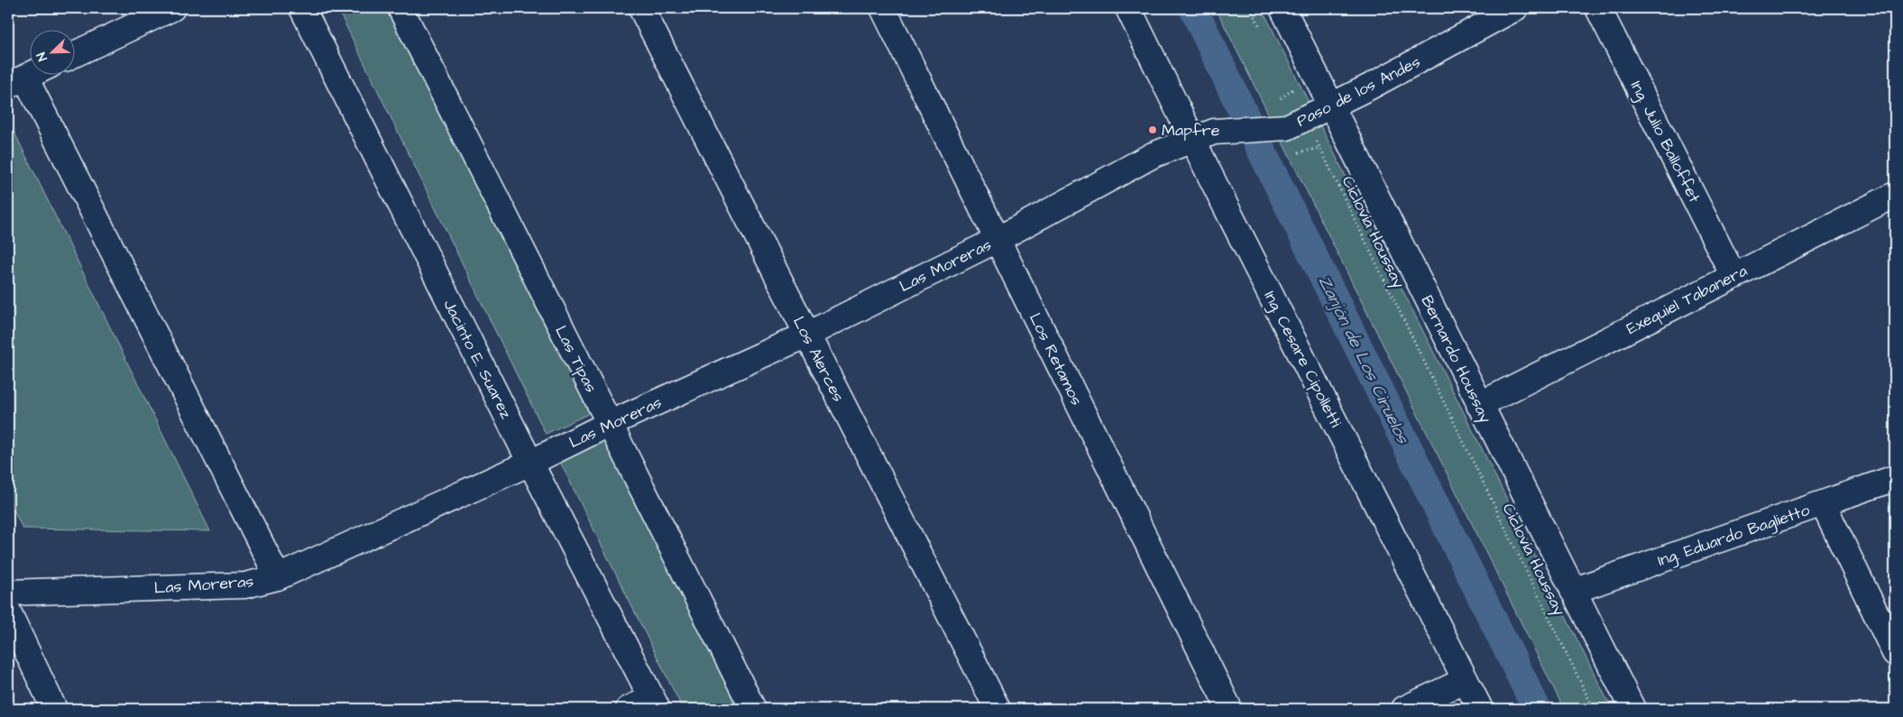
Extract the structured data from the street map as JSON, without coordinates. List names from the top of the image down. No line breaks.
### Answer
{"streets":{"street":["Paso de los Andes","Ing. Julio Balloffet","Las Moreras","Exequiel Tabanera","Jacinto E. Suarez","Las Tipas","Los Alerces","Los Retamos","Ing. Cesare Cipolletti","Bernardo Houssay","Ing. Eduardo Baglietto"],"path":["Ciclovía Houssay"]},"crossings":[["Paso de los Andes","Ciclovía Houssay"],["Paso de los Andes","Las Moreras"],["Paso de los Andes","Ing. Cesare Cipolletti"],["Paso de los Andes","Bernardo Houssay"],["Ing. Julio Balloffet","Exequiel Tabanera"],["Las Moreras","Jacinto E. Suarez"],["Las Moreras","Las Tipas"],["Las Moreras","Los Alerces"],["Las Moreras","Los Retamos"],["Las Moreras","Ing. Cesare Cipolletti"],["Exequiel Tabanera","Bernardo Houssay"],["Bernardo Houssay","Ing. Eduardo Baglietto"]],"water":["Zanjón de Los Ciruelos"],"places":["Mapfre"],"north":"bottom left"}
